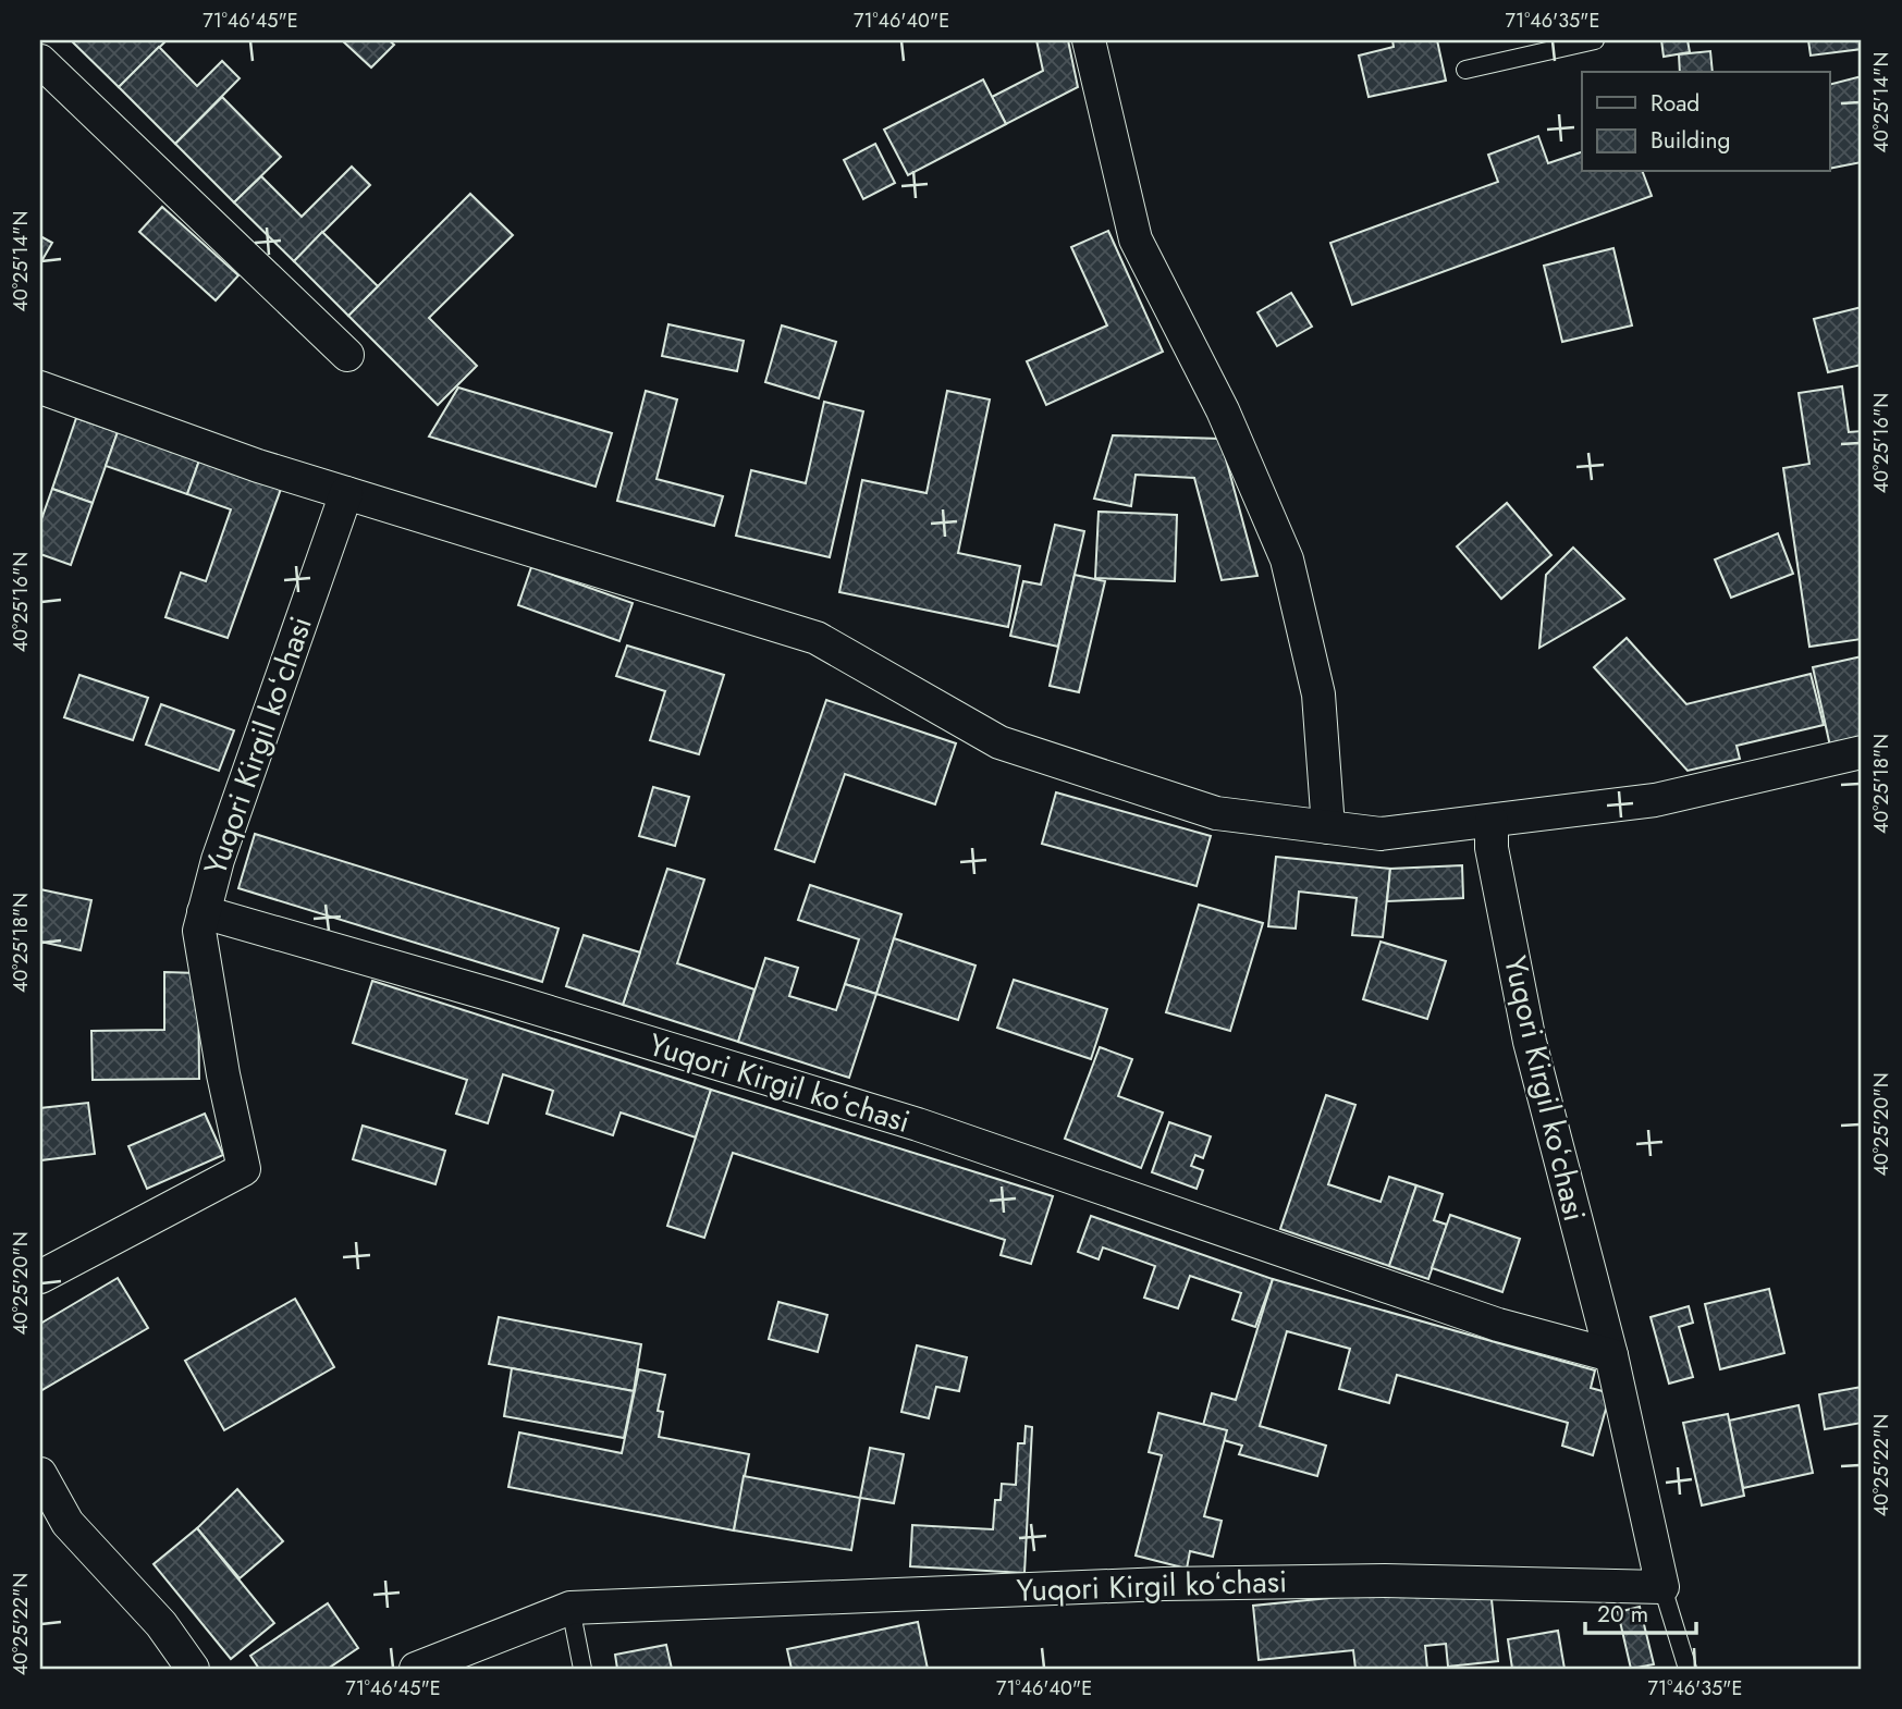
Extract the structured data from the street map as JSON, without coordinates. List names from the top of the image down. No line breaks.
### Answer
{"streets":{"street":["Yuqori Kirgil koʻchasi"]},"legend":["Road","Building"],"scale_bar":"20 m","coordinates":["71°46'45\"E","71°46'40\"E","71°46'35\"E","40°25'14\"N","40°25'16\"N","40°25'18\"N","40°25'20\"N","40°25'22\"N"]}
